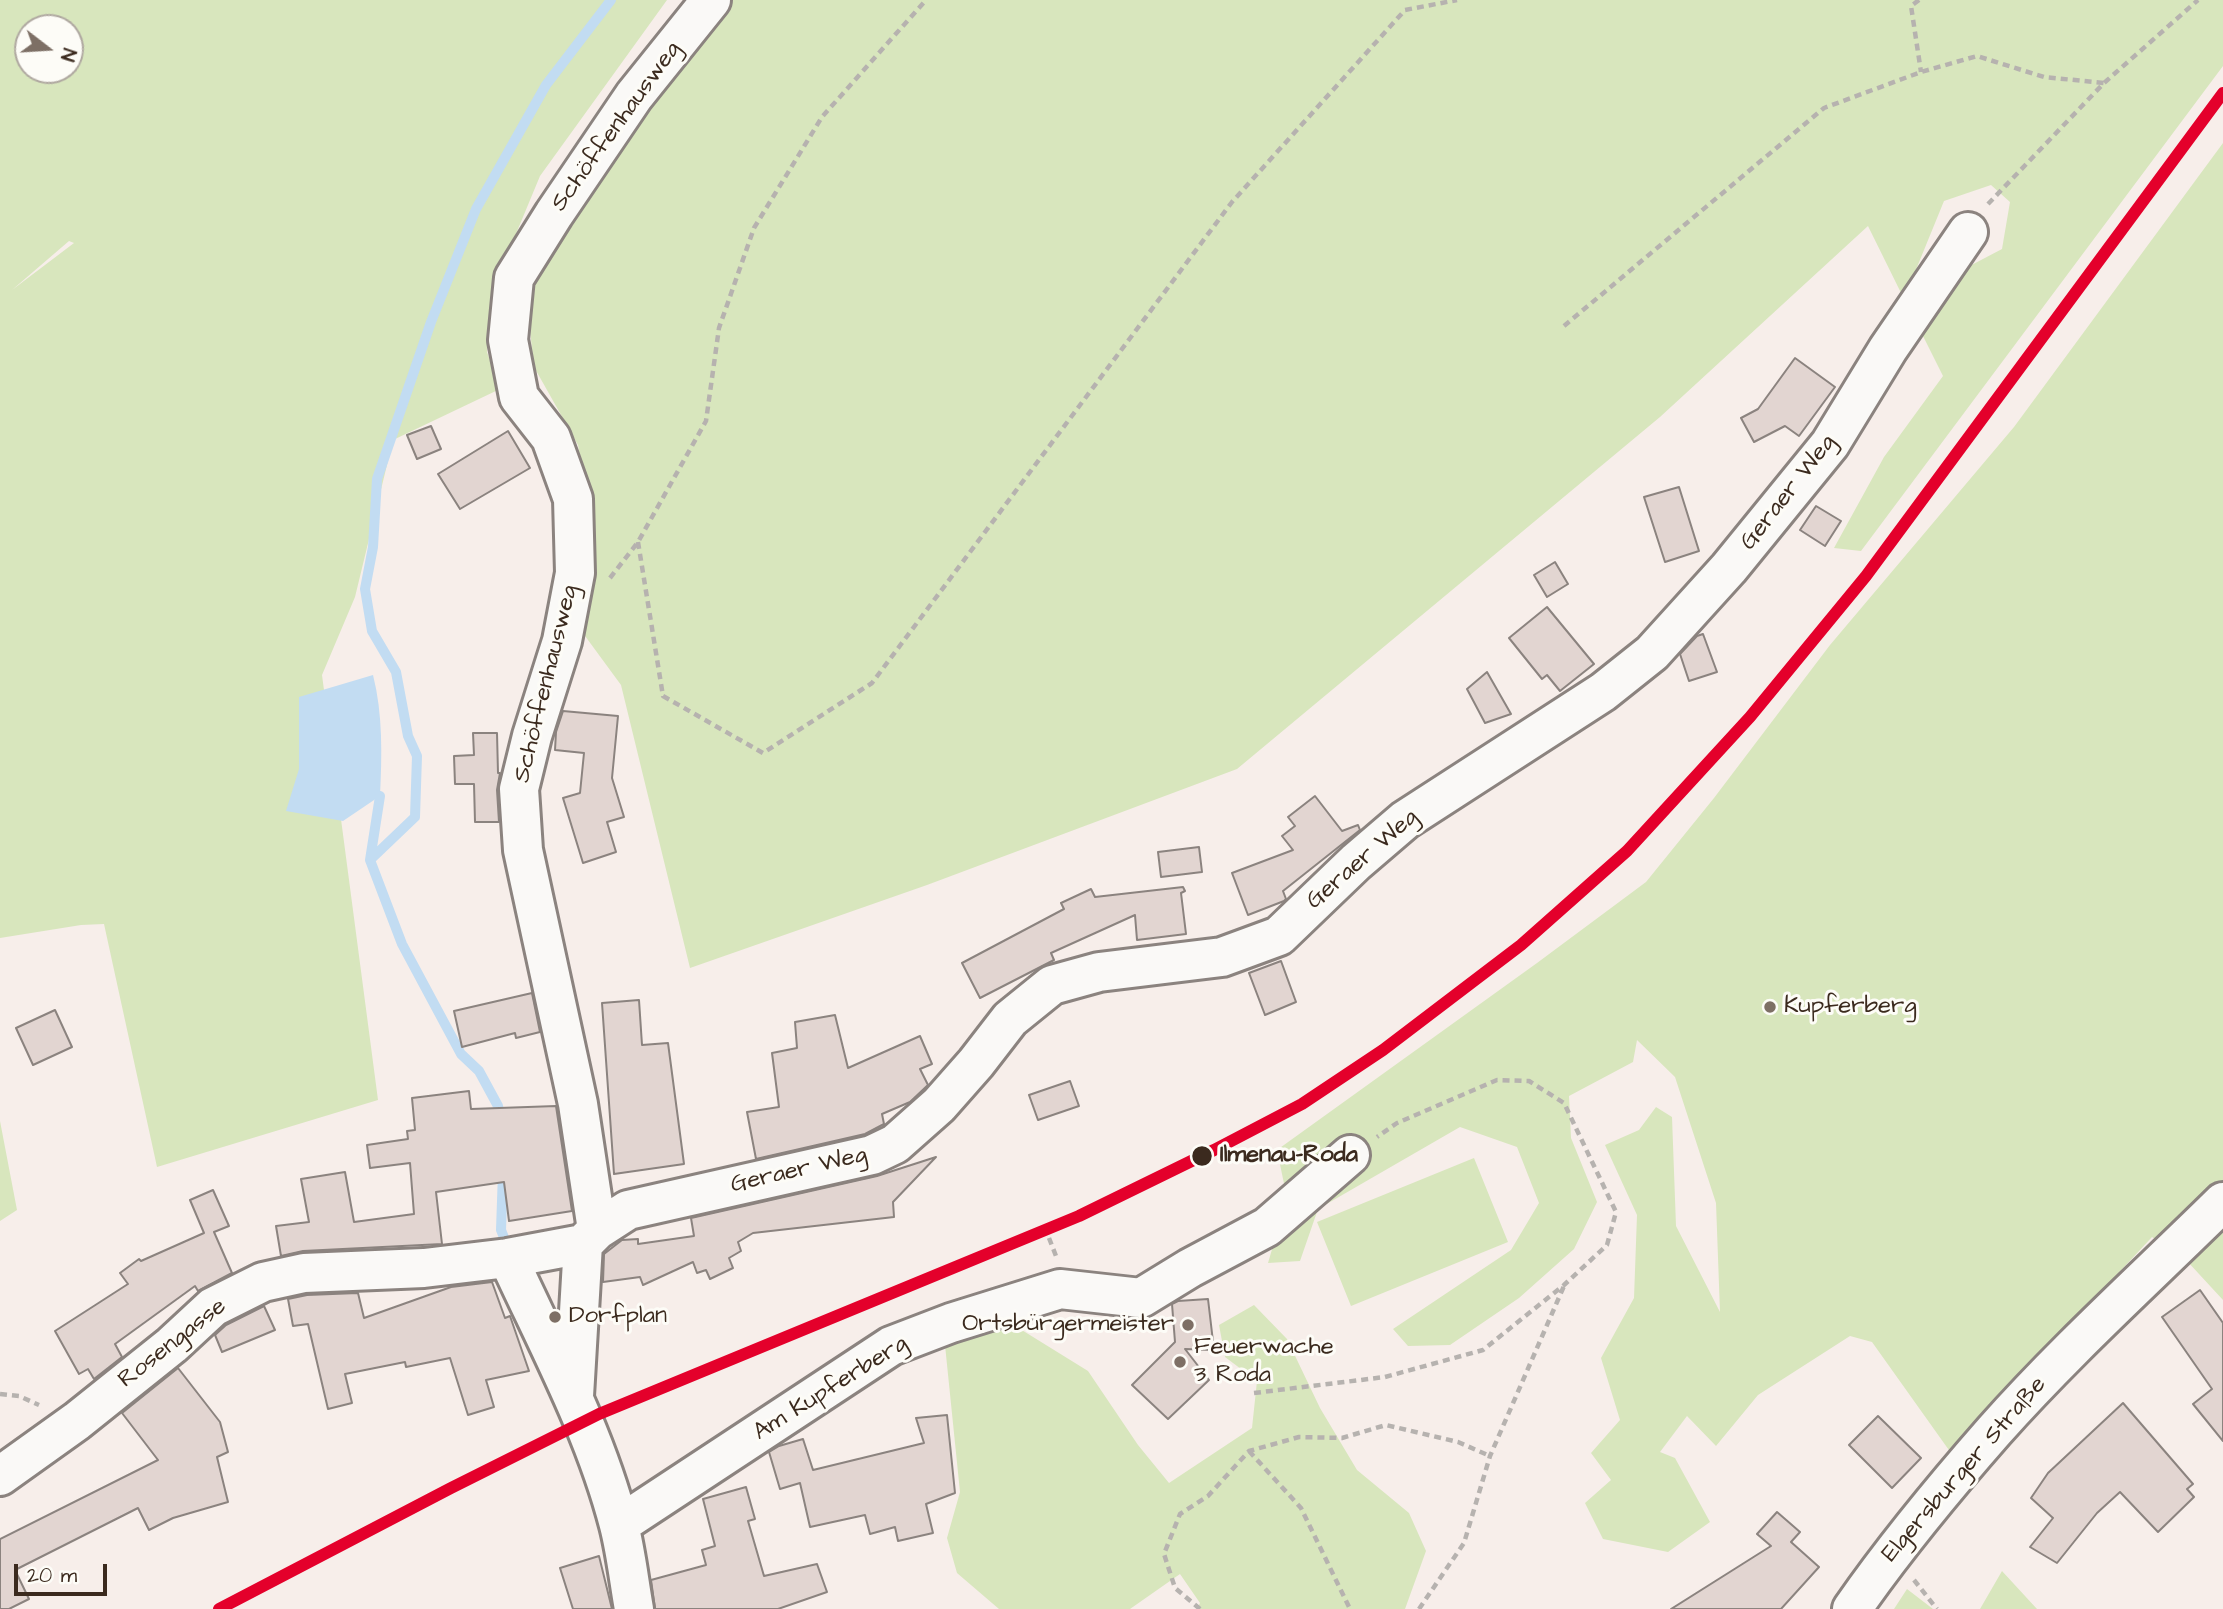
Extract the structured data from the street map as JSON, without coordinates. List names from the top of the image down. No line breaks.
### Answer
{"streets":{"street":["Schöffenhausweg","Geraer Weg","Rosengasse","Am Kupferberg","Elgersburger Straße"]},"crossings":[["Schöffenhausweg","Geraer Weg"]],"places":["Kupferberg","Ilmenau-Roda","Dorfplan","Ortsbürgermeister","Feuerwache 3 Roda"],"scale_bar":"20 m","north":"right"}
